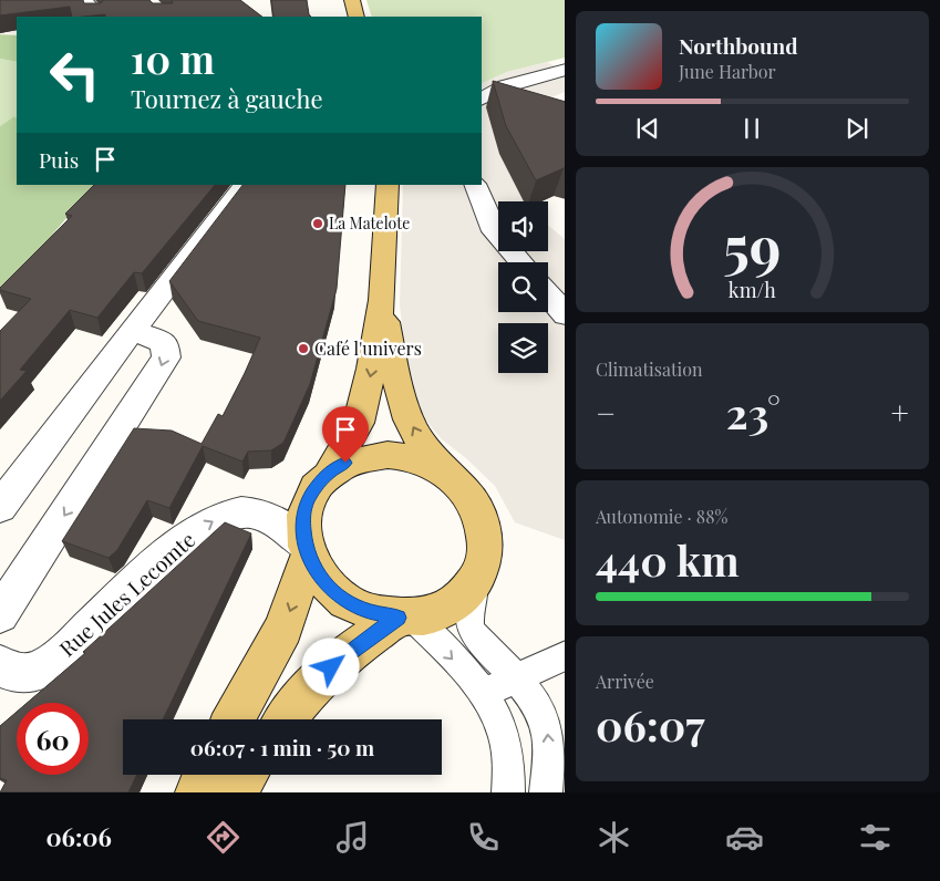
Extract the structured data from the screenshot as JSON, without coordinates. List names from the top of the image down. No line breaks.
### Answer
{"streets":{"street":["Rue Jules Lecomte"]},"one_way":["Rue Jules Lecomte"],"places":["La Matelote","Café l'univers"],"page":{"turn":["10 m","Tournez à gauche"],"song":["Northbound","June Harbor"],"then":"Puis","tile":["Climatisation",["Autonomie · 88%","440 km"],["Arrivée","06:07"]],"heat":["−","23°","+"],"limit":"60","trip":"06:07 · 1 min · 50 m","tabs":"06:06","gauge":["59","km/h"]}}
